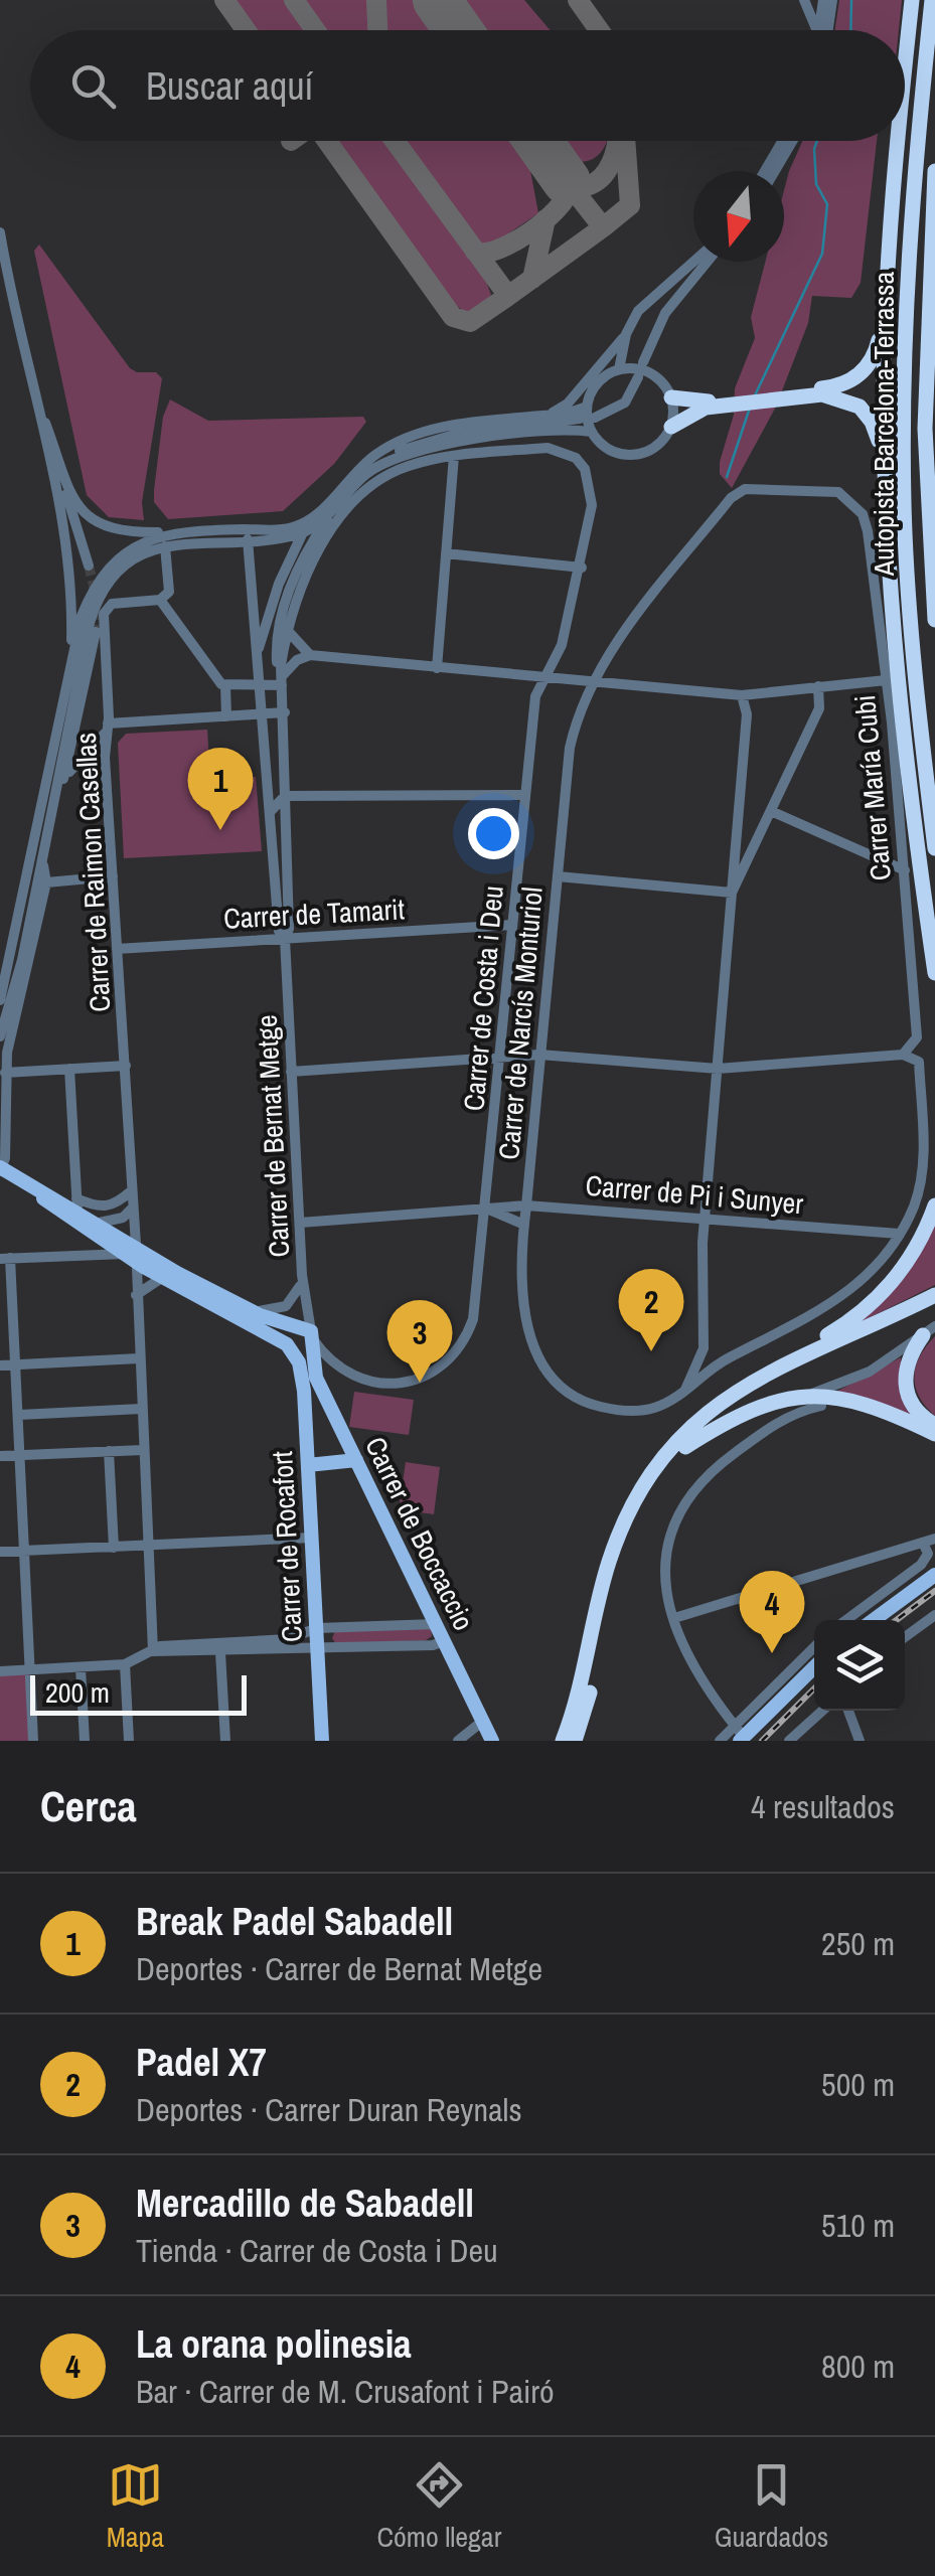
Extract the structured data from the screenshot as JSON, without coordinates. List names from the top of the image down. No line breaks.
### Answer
{"streets":{"highway":["Autopista Barcelona-Terrassa"],"main road":["Carrer de Boccaccio","Carrer de Rocafort"],"street":["Carrer María Cubi","Carrer de Raimon Casellas","Carrer de Tamarit","Carrer de Costa i Deu","Carrer de Narcís Monturiol","Carrer de Bernat Metge","Carrer de Pi i Sunyer"]},"crossings":[["Carrer María Cubi","Carrer de Narcís Monturiol"],["Carrer de Raimon Casellas","Carrer de Tamarit"],["Carrer de Tamarit","Carrer de Costa i Deu"],["Carrer de Tamarit","Carrer de Bernat Metge"],["Carrer de Costa i Deu","Carrer de Bernat Metge"],["Carrer de Costa i Deu","Carrer de Pi i Sunyer"],["Carrer de Costa i Deu","Carrer de Boccaccio"],["Carrer de Costa i Deu","Carrer de Rocafort"],["Carrer de Narcís Monturiol","Carrer de Pi i Sunyer"],["Carrer de Bernat Metge","Carrer de Pi i Sunyer"],["Carrer de Bernat Metge","Carrer de Boccaccio"],["Carrer de Bernat Metge","Carrer de Rocafort"],["Carrer de Boccaccio","Carrer de Rocafort"]],"scale_bar":"200 m","north":"bottom","page":{"search":"Buscar aquí","pins":["1","2","3","4"],"scale":"200 m","heading":["Cerca","4 resultados"],"list":[{"mark":"1","name":"Break Padel Sabadell","note":"Deportes · Carrer de Bernat Metge","value":"250 m"},{"mark":"2","name":"Padel X7","note":"Deportes · Carrer Duran Reynals","value":"500 m"},{"mark":"3","name":"Mercadillo de Sabadell","note":"Tienda · Carrer de Costa i Deu","value":"510 m"},{"mark":"4","name":"La orana polinesia","note":"Bar · Carrer de M. Crusafont i Pairó","value":"800 m"}],"nav":["Mapa","Cómo llegar","Guardados"]}}
